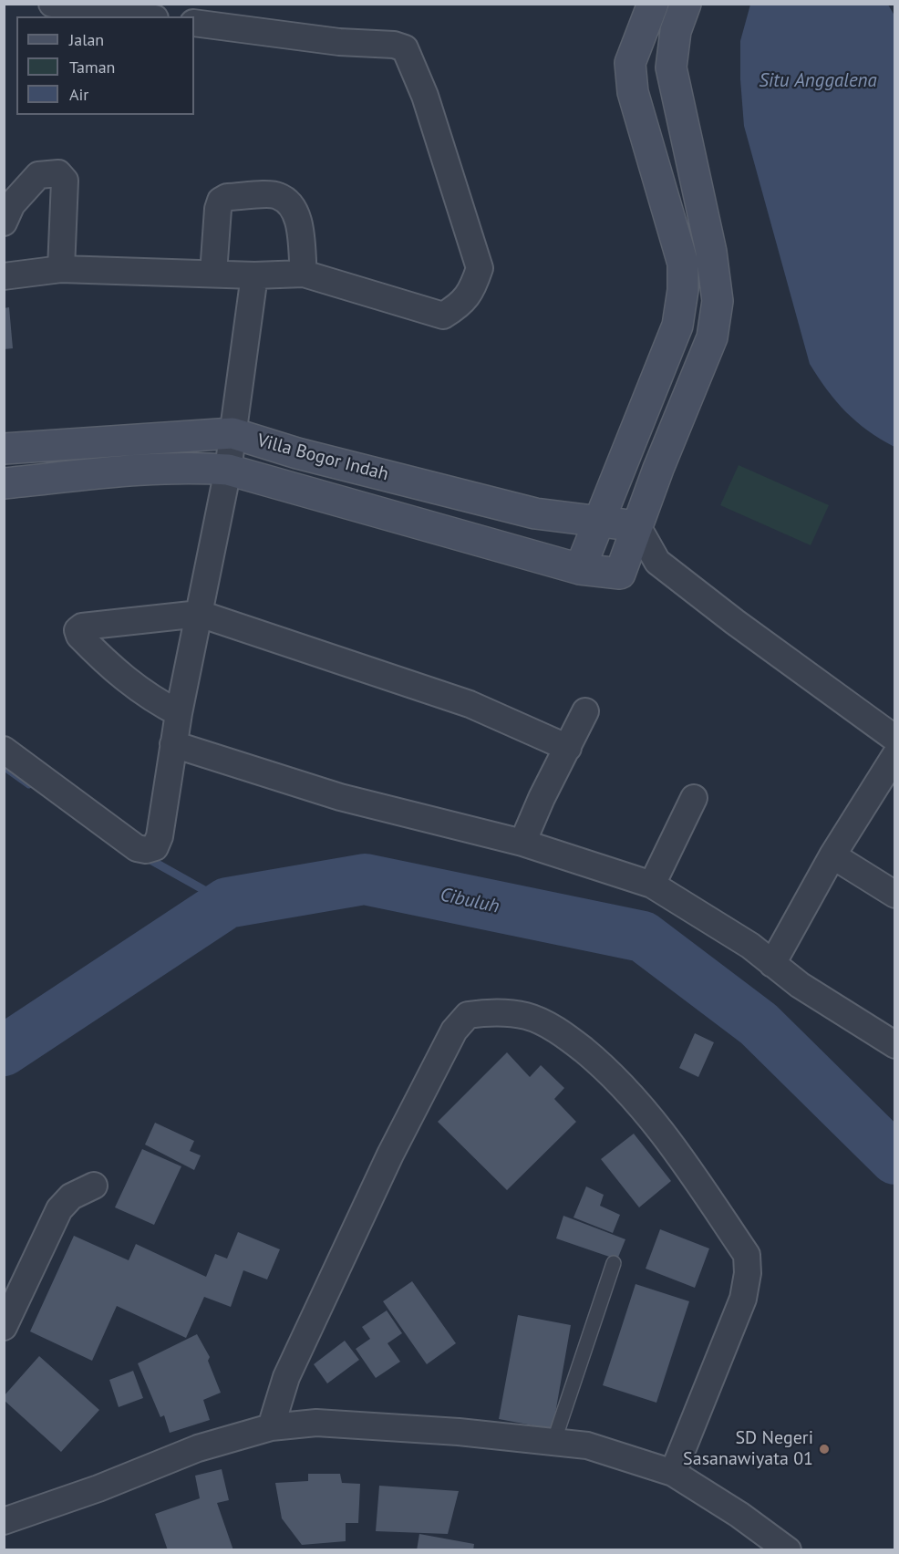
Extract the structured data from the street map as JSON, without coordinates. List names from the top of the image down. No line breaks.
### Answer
{"streets":{"street":["Villa Bogor Indah"]},"water":["Situ Anggalena","Cibuluh"],"places":["SD Negeri Sasanawiyata 01"],"legend":["Jalan","Taman","Air"]}
